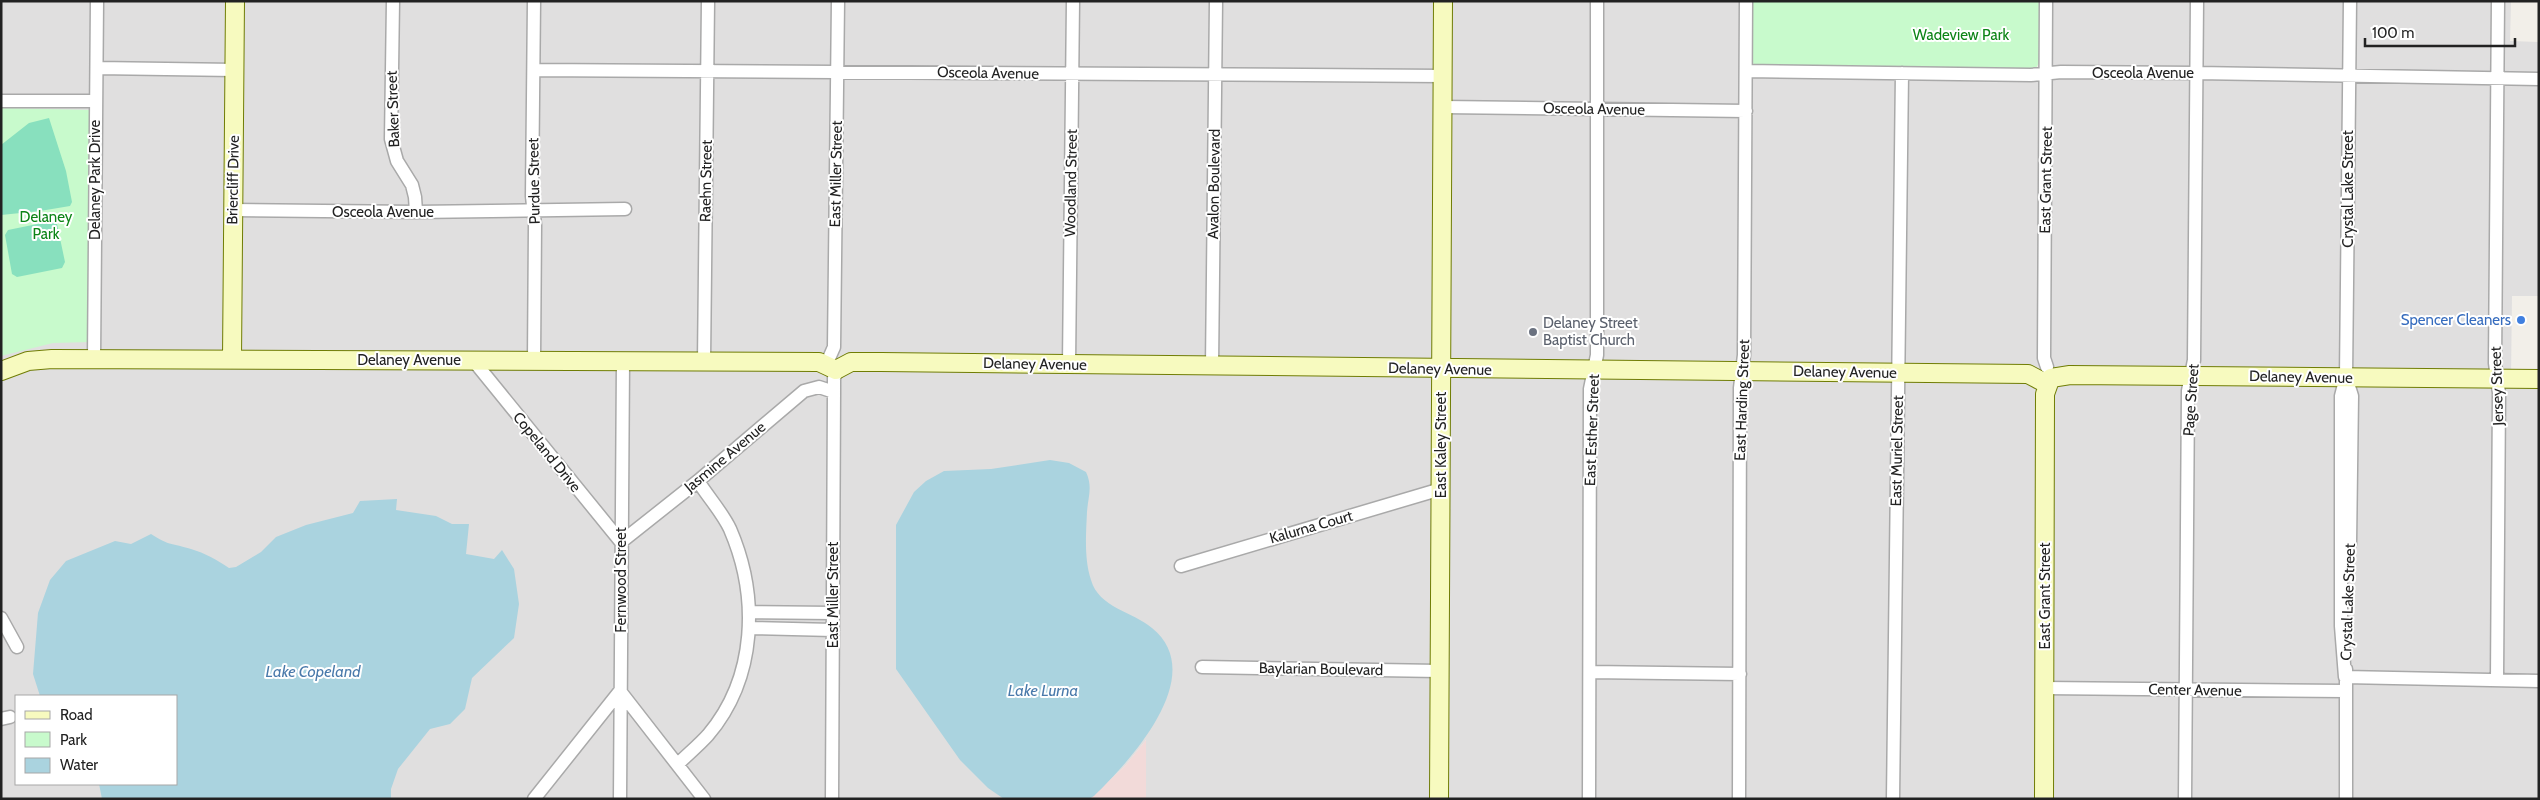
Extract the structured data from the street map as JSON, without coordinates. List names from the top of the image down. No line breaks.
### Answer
{"streets":{"street":["Osceola Avenue","Baker Street","East Miller Street","Delaney Park Drive","Briercliff Drive","East Grant Street","Purdue Street","Raehn Street","Woodland Street","Avalon Boulevard","Crystal Lake Street","Delaney Avenue","Jersey Street","East Harding Street","Page Street","East Esther Street","East Kaley Street","East Muriel Street","Copeland Drive","Jasmine Avenue","Kalurna Court","Fernwood Street","Baylarian Boulevard","Center Avenue"]},"crossings":[["Osceola Avenue","Baker Street"],["Osceola Avenue","East Miller Street"],["Osceola Avenue","Briercliff Drive"],["Osceola Avenue","East Grant Street"],["Osceola Avenue","Purdue Street"],["Osceola Avenue","Raehn Street"],["Osceola Avenue","Woodland Street"],["Osceola Avenue","Avalon Boulevard"],["Osceola Avenue","Crystal Lake Street"],["Osceola Avenue","Jersey Street"],["Osceola Avenue","East Harding Street"],["Osceola Avenue","Page Street"],["Osceola Avenue","East Esther Street"],["Osceola Avenue","East Kaley Street"],["Osceola Avenue","East Muriel Street"],["East Miller Street","Delaney Avenue"],["East Miller Street","Jasmine Avenue"],["Delaney Park Drive","Delaney Avenue"],["Briercliff Drive","Delaney Avenue"],["East Grant Street","Delaney Avenue"],["East Grant Street","Center Avenue"],["Purdue Street","Delaney Avenue"],["Raehn Street","Delaney Avenue"],["Woodland Street","Delaney Avenue"],["Avalon Boulevard","Delaney Avenue"],["Crystal Lake Street","Delaney Avenue"],["Crystal Lake Street","Center Avenue"],["Delaney Avenue","Jersey Street"],["Delaney Avenue","East Harding Street"],["Delaney Avenue","Page Street"],["Delaney Avenue","East Esther Street"],["Delaney Avenue","East Kaley Street"],["Delaney Avenue","East Muriel Street"],["Delaney Avenue","Copeland Drive"],["Delaney Avenue","Fernwood Street"],["Page Street","Center Avenue"],["East Kaley Street","Kalurna Court"],["East Kaley Street","Baylarian Boulevard"],["Copeland Drive","Jasmine Avenue"],["Copeland Drive","Fernwood Street"],["Jasmine Avenue","Fernwood Street"]],"water":["Lake Copeland","Lake Lurna"],"parks":["Wadeview Park","Delaney Park"],"places":["Spencer Cleaners","Delaney Street Baptist Church"],"legend":["Road","Park","Water"],"scale_bar":"100 m"}
